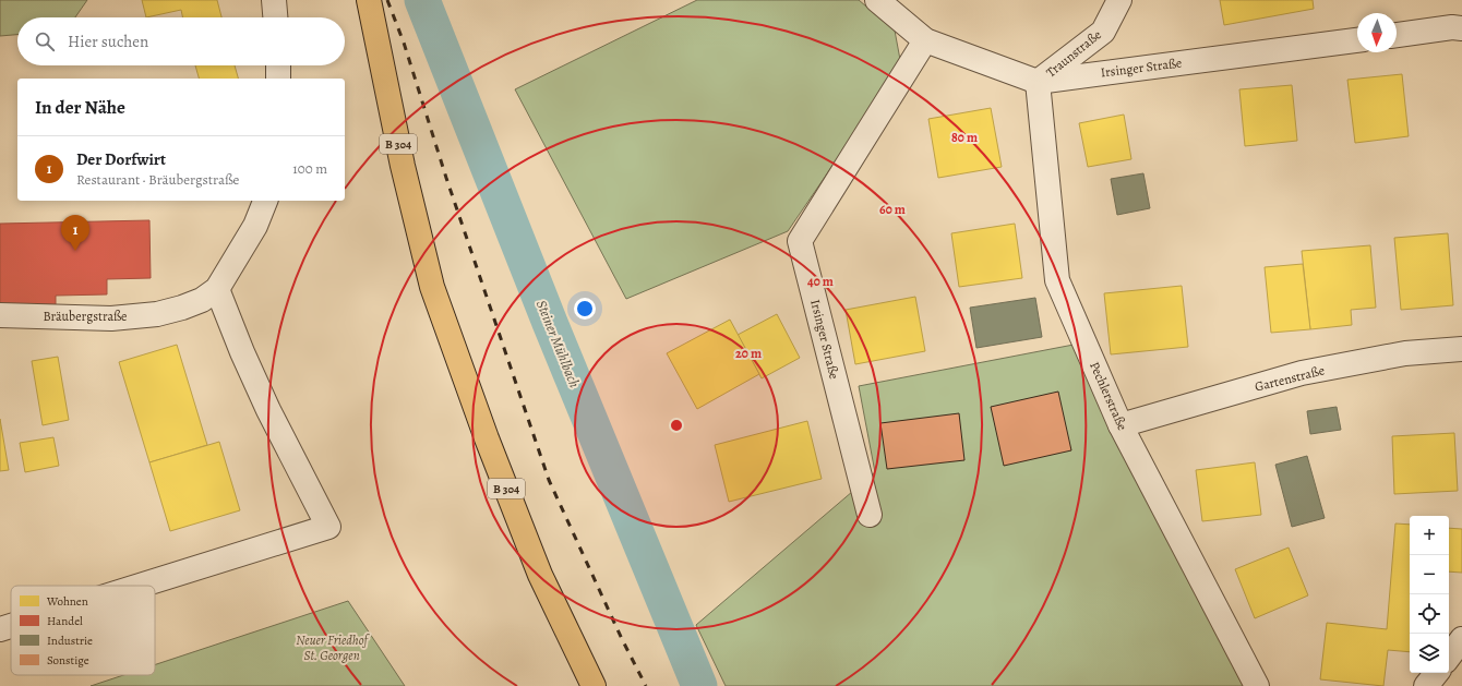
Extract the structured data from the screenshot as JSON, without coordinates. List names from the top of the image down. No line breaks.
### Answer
{"streets":{"main road":["B 304"],"street":["Traunstraße","Irsinger Straße","Bräubergstraße","Gartenstraße","Pechlerstraße"]},"crossings":[["Traunstraße","Irsinger Straße"],["Traunstraße","Pechlerstraße"],["Irsinger Straße","Pechlerstraße"],["Gartenstraße","Pechlerstraße"]],"water":["Steiner Mühlbach"],"parks":["Neuer Friedhof St. Georgen"],"legend":["Wohnen","Handel","Industrie","Sonstige"],"north":"bottom","page":{"search":"Hier suchen","heading":"In der Nähe","list":[{"mark":"1","name":"Der Dorfwirt","note":"Restaurant · Bräubergstraße","value":"100 m"}],"pins":"1","map_buttons":["+","−"]},"rings":["80 m","60 m","40 m","20 m"]}
